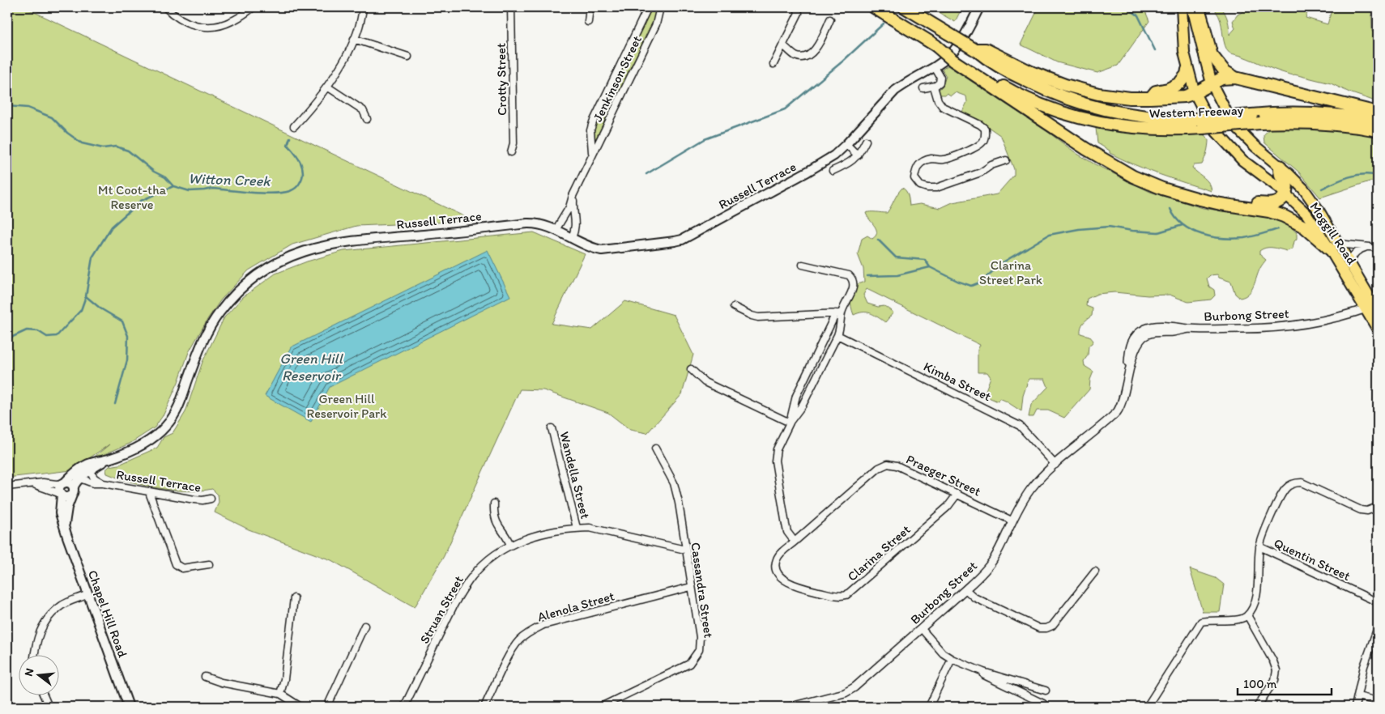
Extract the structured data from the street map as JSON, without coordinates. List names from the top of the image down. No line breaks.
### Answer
{"streets":{"highway":["Western Freeway","Moggill Road"],"main road":["Russell Terrace","Chapel Hill Road"],"street":["Jenkinson Street","Crotty Street","Burbong Street","Kimba Street","Wandella Street","Praeger Street","Clarina Street","Quentin Street","Cassandra Street","Alenola Street","Struan Street"]},"crossings":[["Jenkinson Street","Russell Terrace"],["Western Freeway","Moggill Road"],["Russell Terrace","Chapel Hill Road"],["Moggill Road","Burbong Street"],["Burbong Street","Kimba Street"],["Burbong Street","Praeger Street"],["Wandella Street","Struan Street"],["Praeger Street","Clarina Street"],["Cassandra Street","Alenola Street"],["Cassandra Street","Struan Street"]],"water":["Witton Creek","Green Hill Reservoir"],"parks":["Mt Coot-tha Reserve","Clarina Street Park","Green Hill Reservoir Park"],"scale_bar":"100 m","north":"left"}
